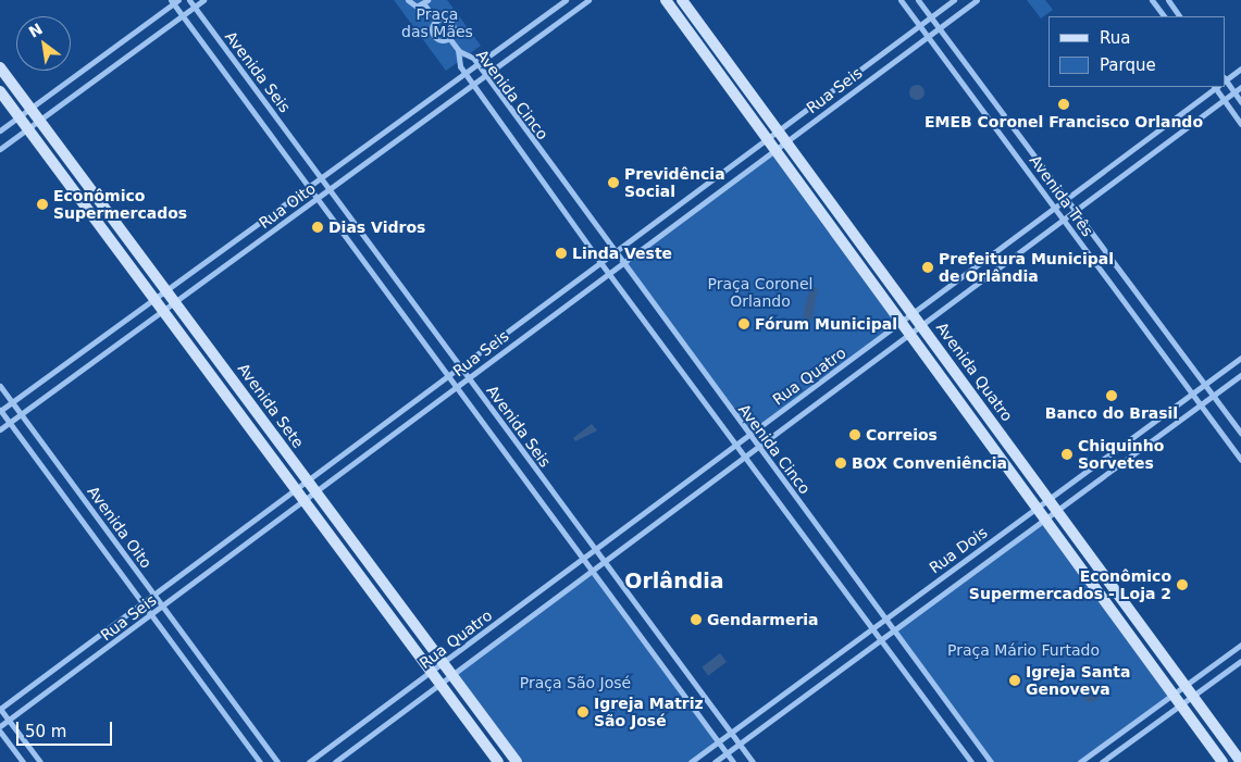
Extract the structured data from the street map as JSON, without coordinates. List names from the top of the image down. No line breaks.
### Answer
{"streets":{"street":["Avenida Seis","Rua Seis","Avenida Cinco","Avenida Três","Rua Oito","Avenida Quatro","Rua Quatro","Avenida Sete","Avenida Oito","Rua Dois"]},"crossings":[["Avenida Seis","Rua Seis"],["Avenida Seis","Rua Oito"],["Avenida Seis","Rua Quatro"],["Avenida Seis","Rua Dois"],["Rua Seis","Avenida Cinco"],["Rua Seis","Avenida Três"],["Rua Seis","Avenida Quatro"],["Rua Seis","Avenida Sete"],["Rua Seis","Avenida Oito"],["Avenida Cinco","Rua Oito"],["Avenida Cinco","Rua Quatro"],["Avenida Cinco","Rua Dois"],["Avenida Três","Rua Quatro"],["Avenida Três","Rua Dois"],["Rua Oito","Avenida Sete"],["Rua Oito","Avenida Oito"],["Avenida Quatro","Rua Quatro"],["Avenida Quatro","Rua Dois"],["Rua Quatro","Avenida Sete"]],"districts":["Orlândia"],"parks":["Praça das Mães","Praça Coronel Orlando","Praça Mário Furtado","Praça São José"],"places":["EMEB Coronel Francisco Orlando","Previdência Social","Econômico Supermercados","Dias Vidros","Linda Veste","Prefeitura Municipal de Orlândia","Fórum Municipal","Banco do Brasil","Correios","Chiquinho Sorvetes","BOX Conveniência","Econômico Supermercados - Loja 2","Gendarmeria","Igreja Santa Genoveva","Igreja Matriz São José"],"legend":["Rua","Parque"],"scale_bar":"50 m","north":"top left"}
